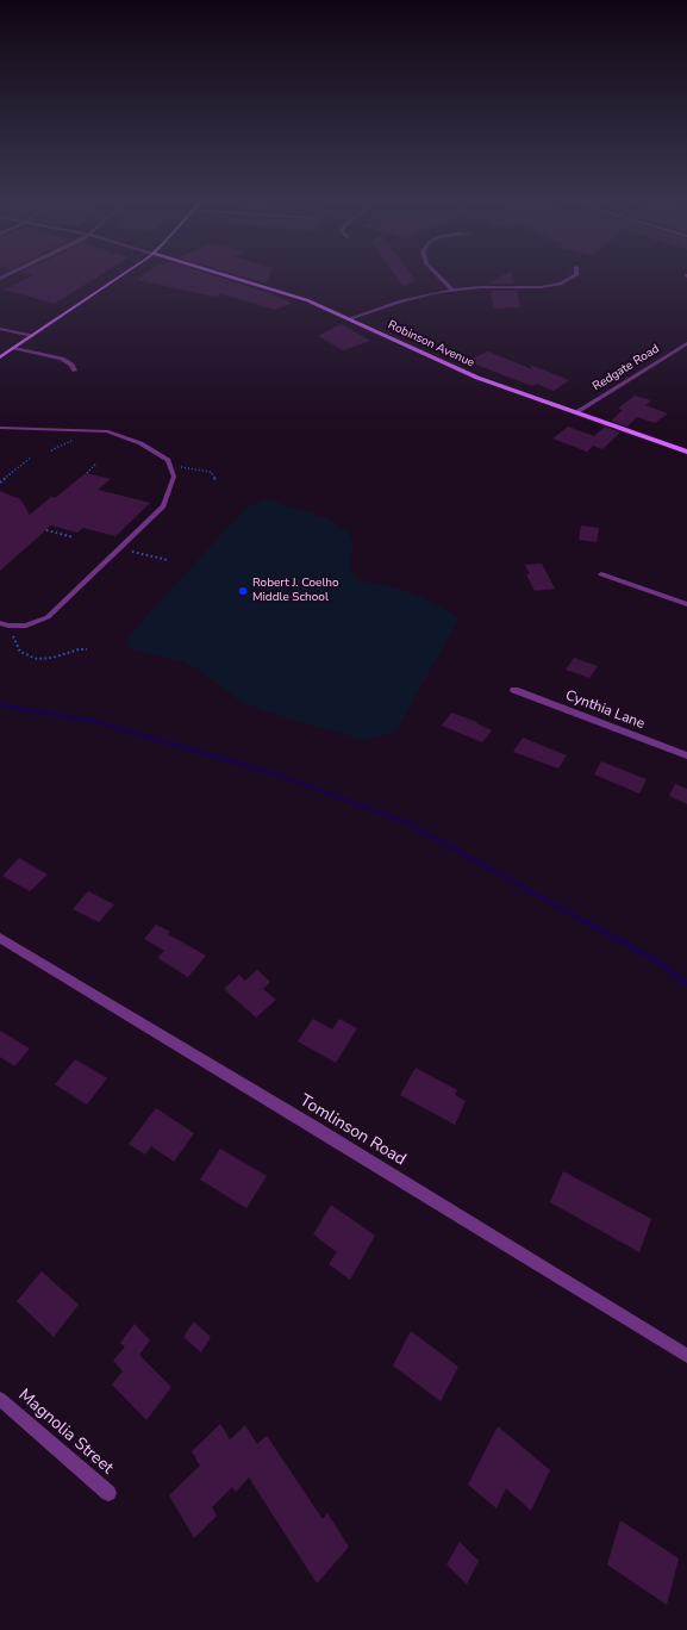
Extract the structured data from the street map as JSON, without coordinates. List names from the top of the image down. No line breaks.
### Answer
{"streets":{"street":["Robinson Avenue","Redgate Road","Cynthia Lane","Tomlinson Road","Magnolia Street"]},"crossings":[["Robinson Avenue","Redgate Road"]],"places":["Robert J. Coelho Middle School"]}
